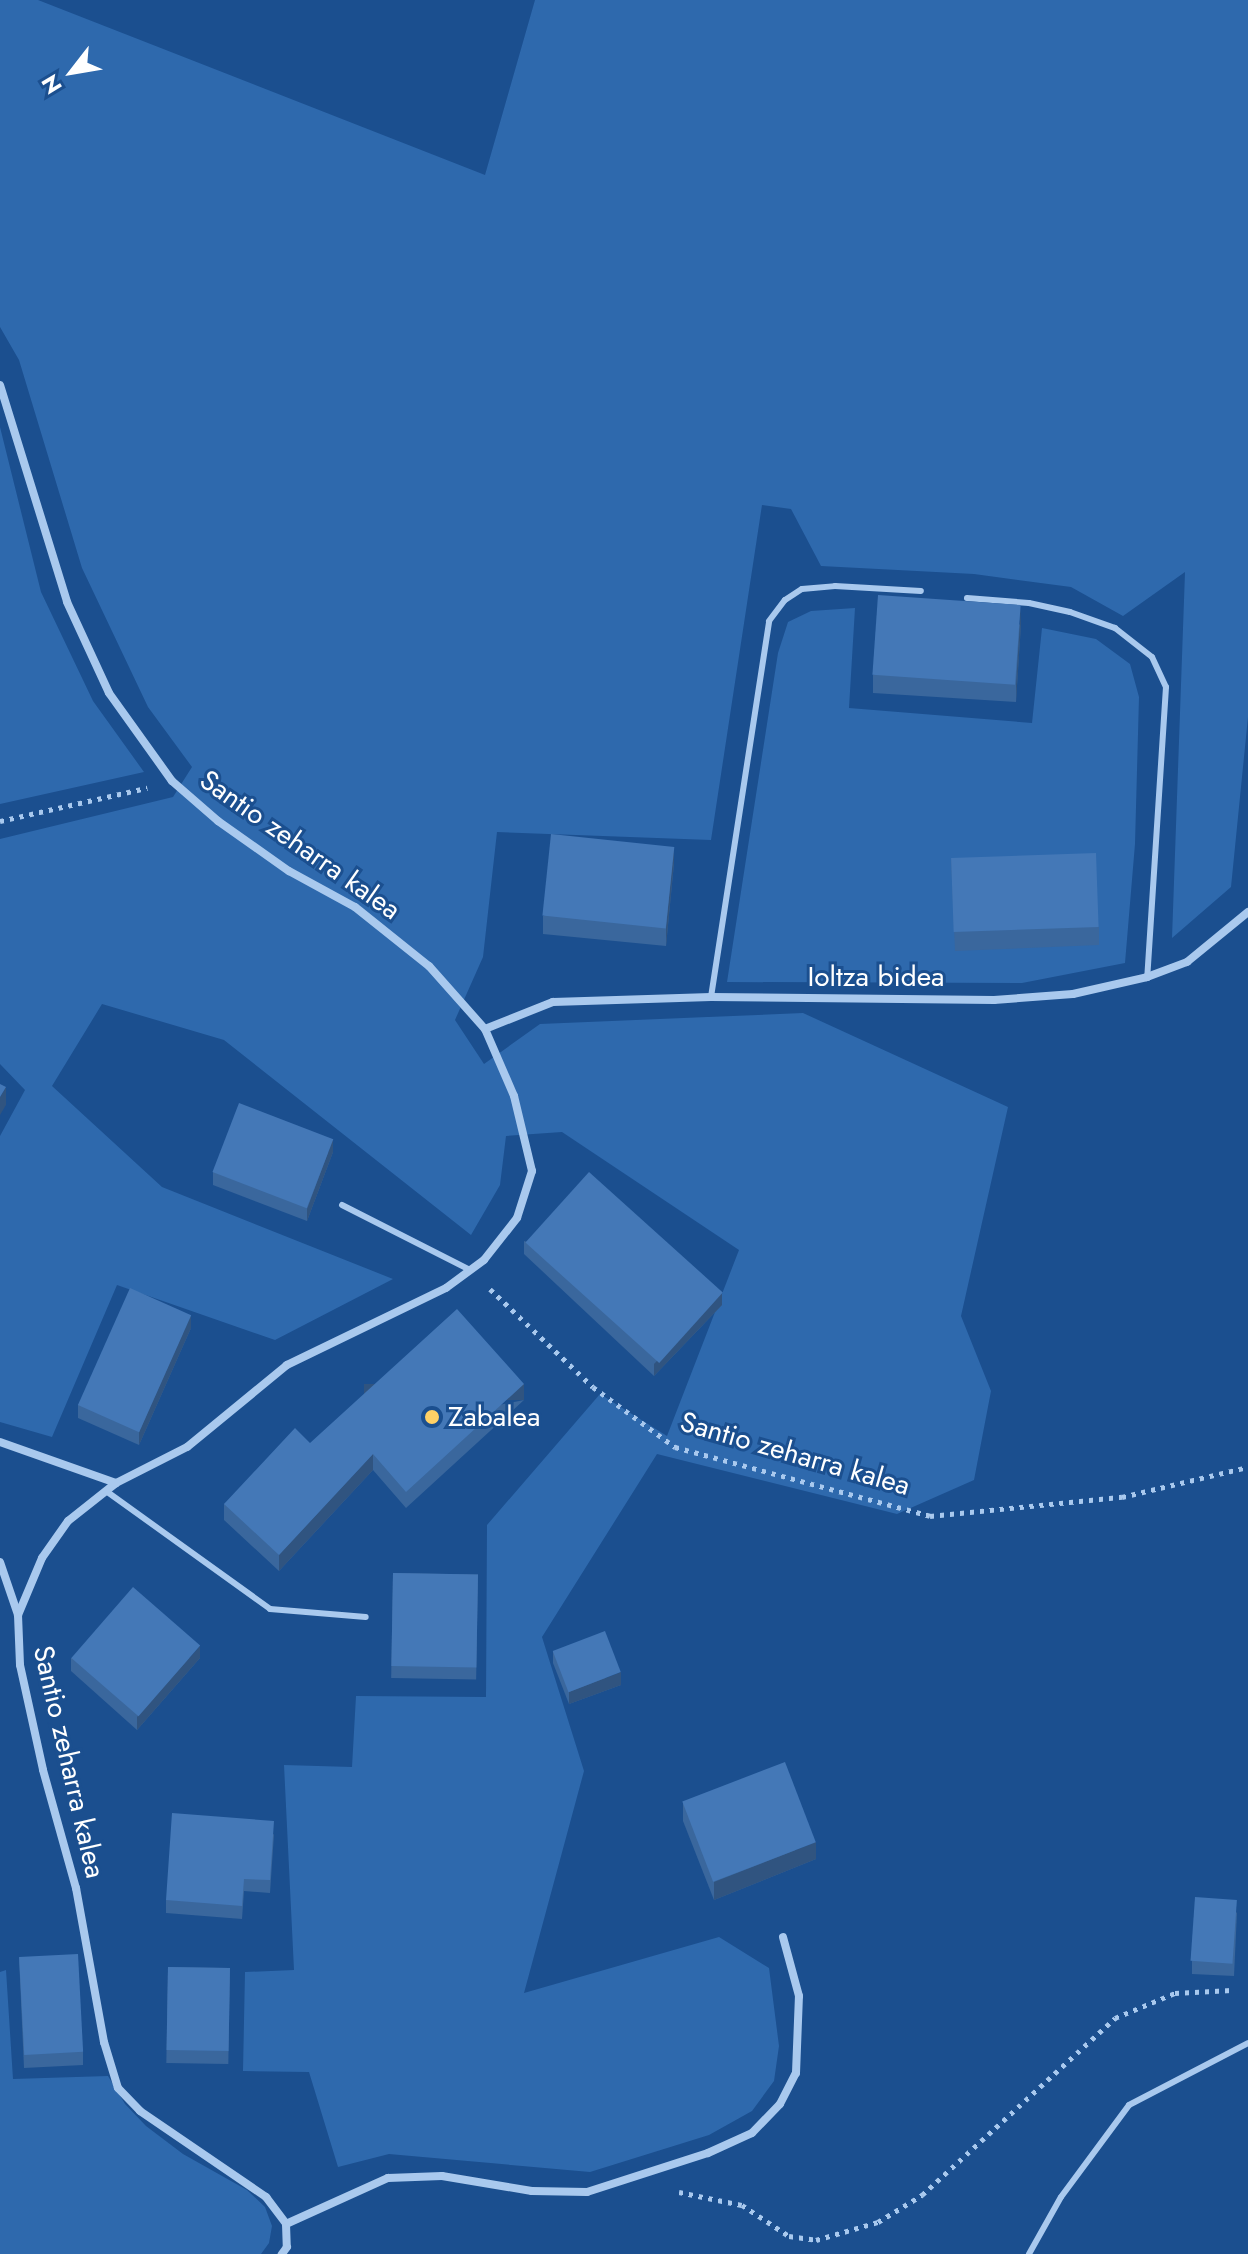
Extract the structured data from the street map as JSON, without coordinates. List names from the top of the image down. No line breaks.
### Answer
{"streets":{"street":["Santio zeharra kalea","Ioltza bidea"]},"crossings":[["Santio zeharra kalea","Ioltza bidea"]],"places":["Zabalea"],"north":"bottom left"}
